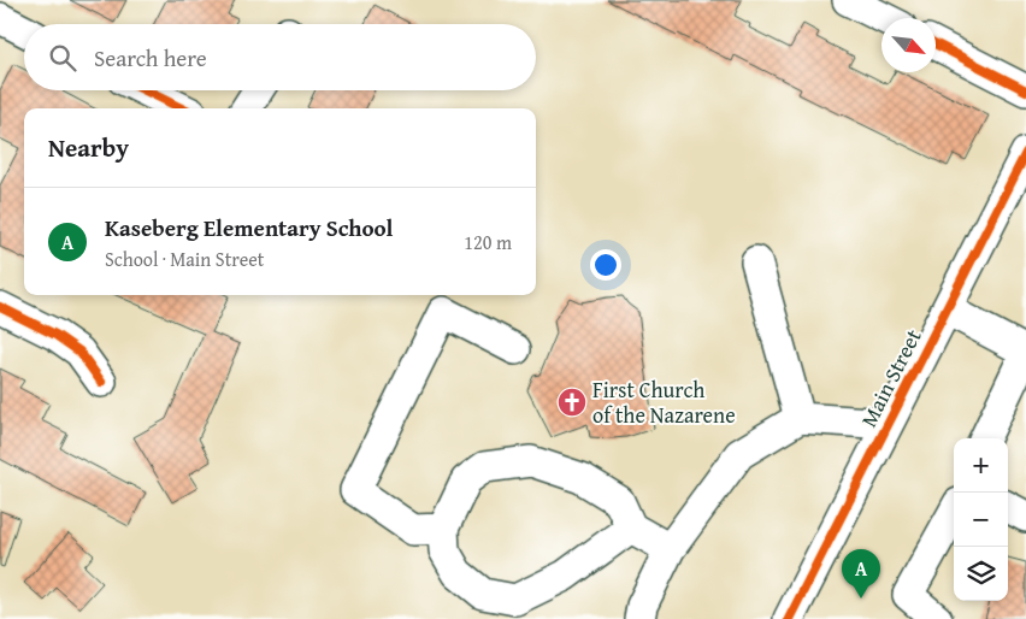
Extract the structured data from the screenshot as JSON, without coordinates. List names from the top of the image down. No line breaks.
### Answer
{"streets":{"street":["Main Street"]},"places":{"church":["First Church of the Nazarene"]},"north":"bottom right","page":{"search":"Search here","heading":"Nearby","list":[{"mark":"A","name":"Kaseberg Elementary School","note":"School · Main Street","value":"120 m"}],"map_buttons":["+","−"],"pins":"A"}}
